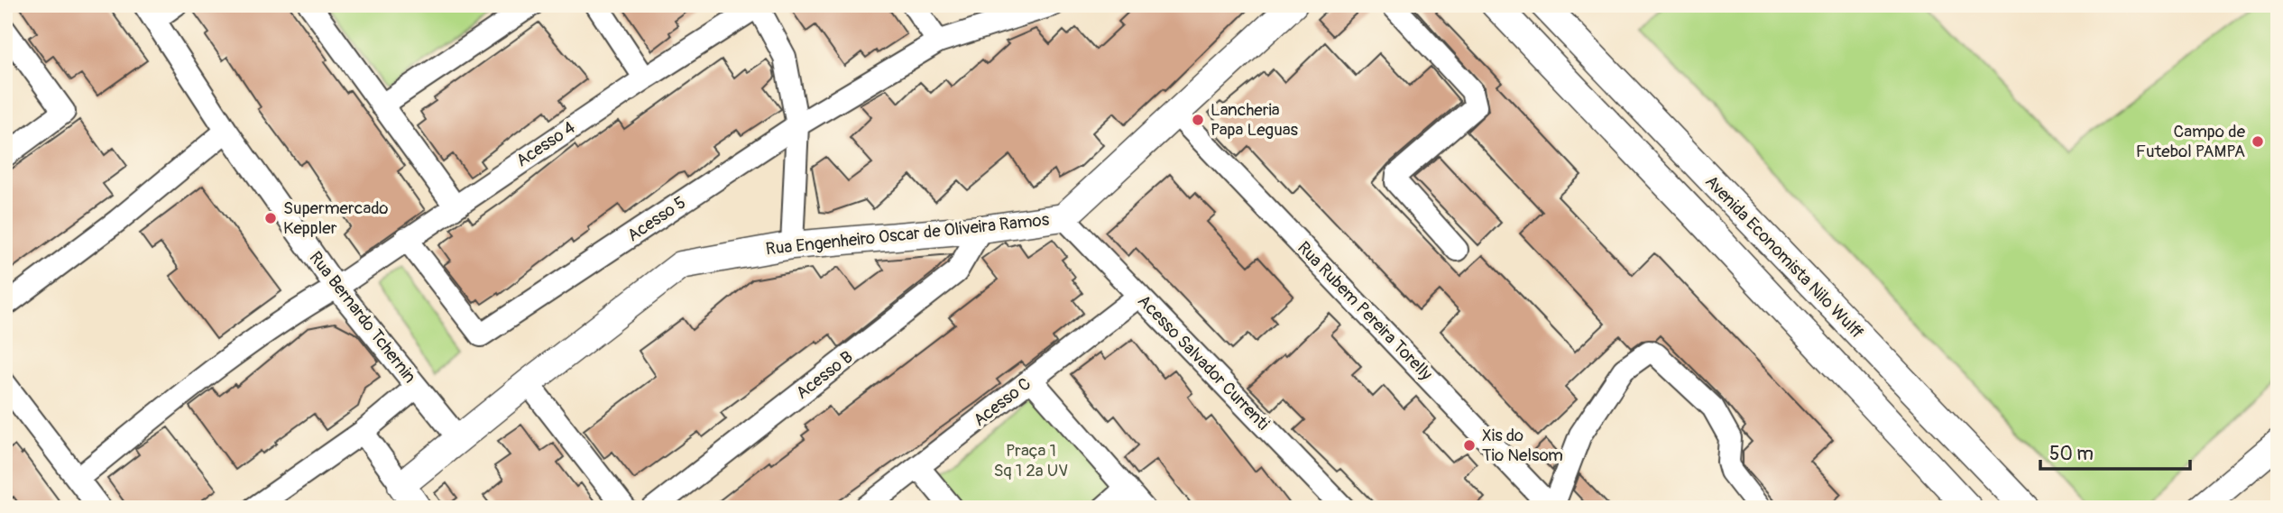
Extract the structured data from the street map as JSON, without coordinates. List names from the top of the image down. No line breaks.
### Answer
{"streets":{"street":["Acesso 4","Acesso 5","Rua Engenheiro Oscar de Oliveira Ramos","Avenida Economista Nilo Wulff","Rua Rubem Pereira Torelly","Rua Bernardo Tchernin","Acesso Salvador Currenti","Acesso B","Acesso C"]},"crossings":[["Acesso 4","Acesso 5"],["Acesso 4","Rua Bernardo Tchernin"],["Rua Engenheiro Oscar de Oliveira Ramos","Rua Rubem Pereira Torelly"],["Rua Engenheiro Oscar de Oliveira Ramos","Rua Bernardo Tchernin"],["Rua Engenheiro Oscar de Oliveira Ramos","Acesso Salvador Currenti"],["Rua Engenheiro Oscar de Oliveira Ramos","Acesso B"],["Acesso Salvador Currenti","Acesso C"]],"parks":["Praça 1 Sq 1 2ª UV"],"places":["Lancheria Papa Leguas","Campo de Futebol PAMPA","Supermercado Keppler","Xis do Tio Nelsom"],"scale_bar":"50 m"}
